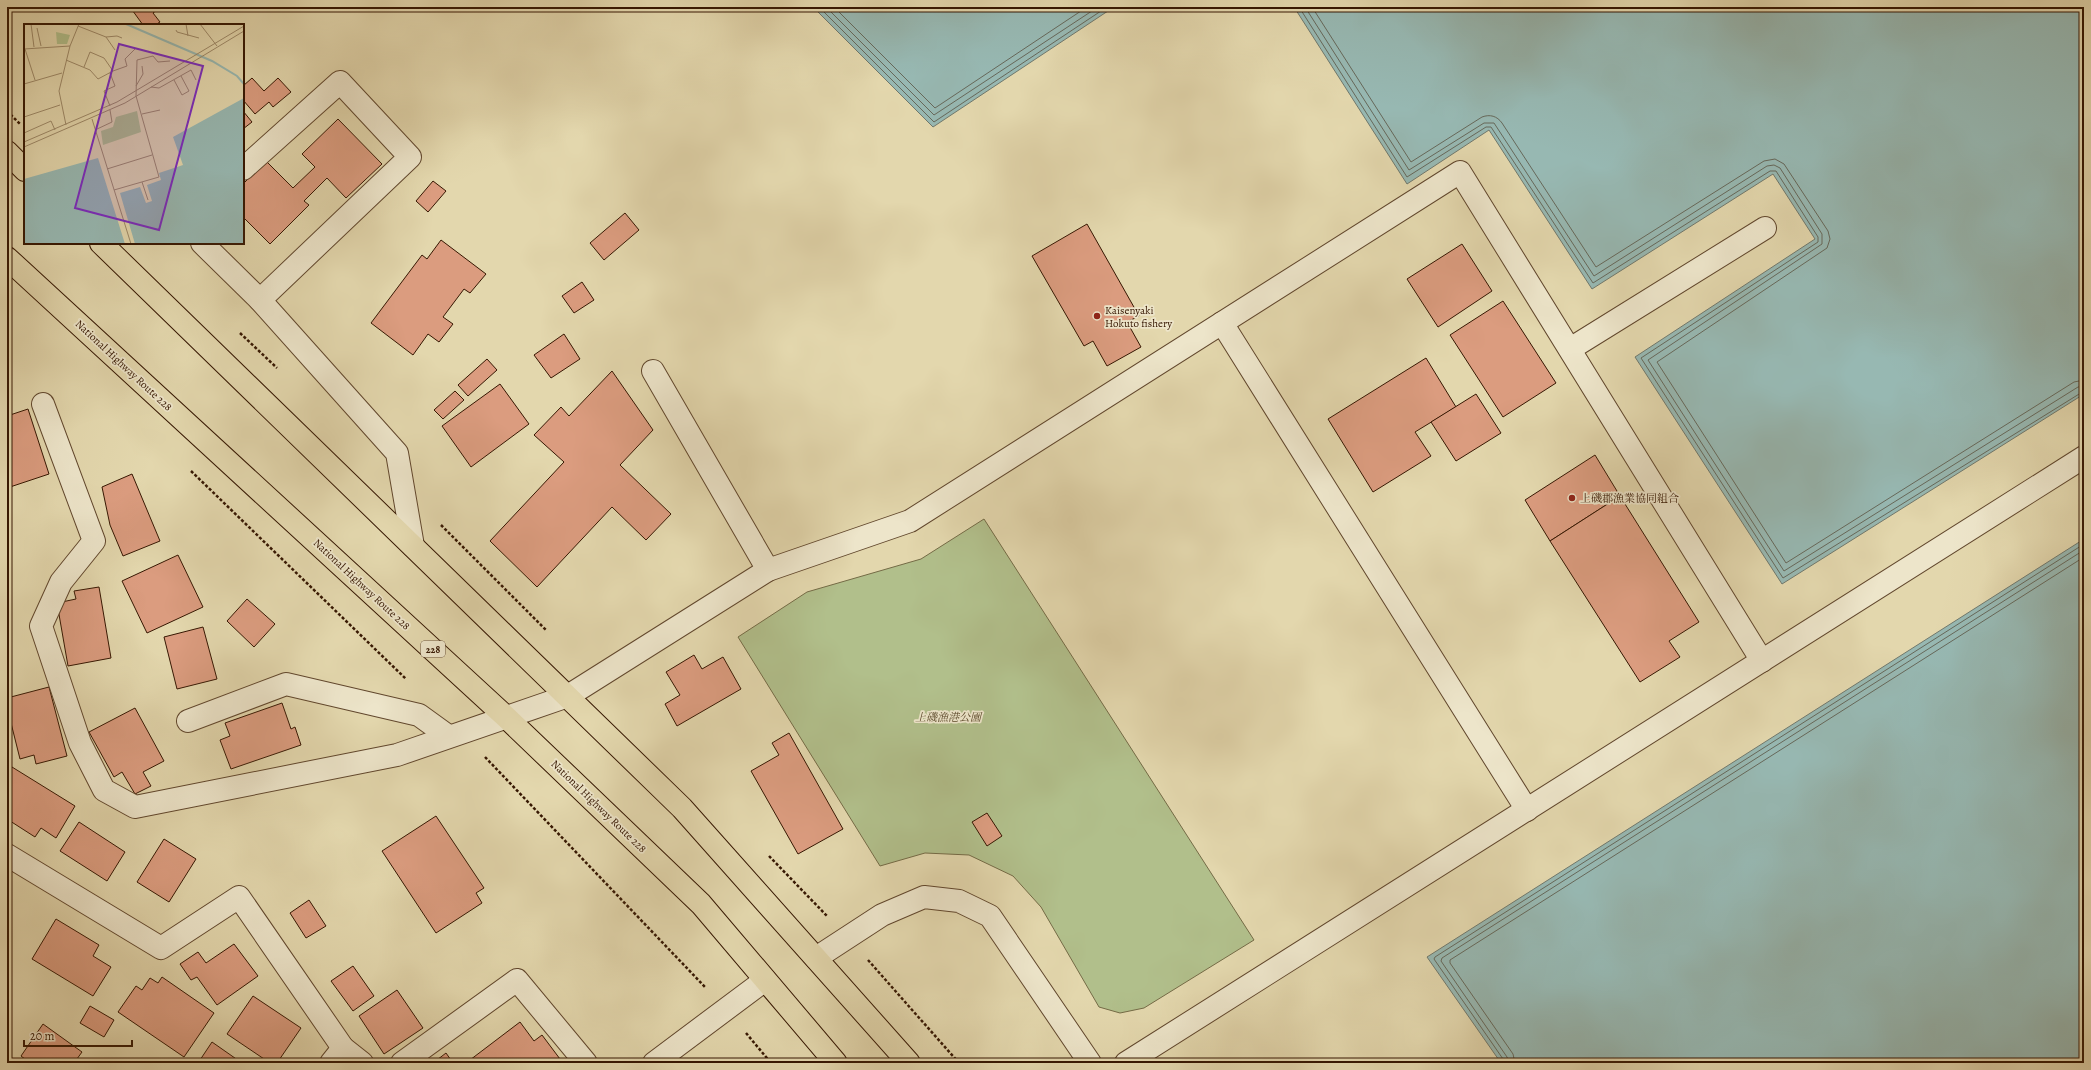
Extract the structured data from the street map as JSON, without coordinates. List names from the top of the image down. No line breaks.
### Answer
{"streets":{"highway":["National Highway Route 228","228"]},"parks":["上磯漁港公園"],"places":["Kaisenyaki Hokuto fishery","上磯郡漁業協同組合"],"scale_bar":"20 m"}
